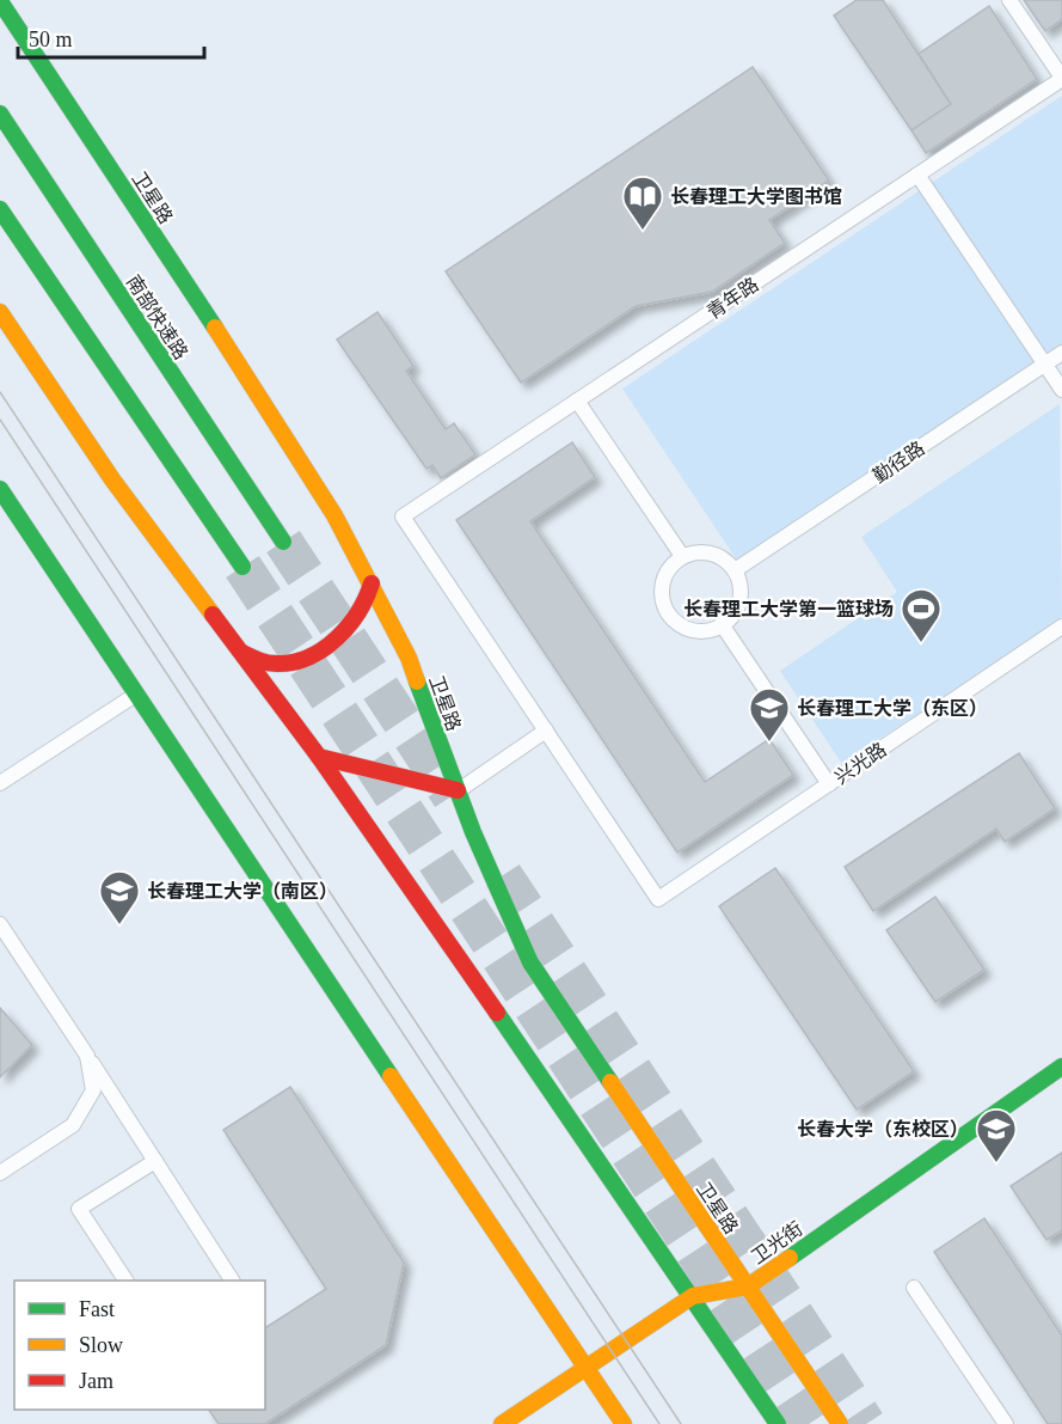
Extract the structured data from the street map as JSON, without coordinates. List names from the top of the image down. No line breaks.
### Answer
{"streets":{"main road":["卫星路","南部快速路","卫光街"],"lane":["青年路","勤径路","兴光路"]},"crossings":[["卫星路","卫光街"],["青年路","兴光路"]],"places":{"library":["长春理工大学图书馆"],"sports":["长春理工大学第一篮球场"],"school or university":["长春理工大学（东区）","长春理工大学（南区）","长春大学（东校区）"]},"legend":["Fast","Slow","Jam"],"scale_bar":"50 m"}
